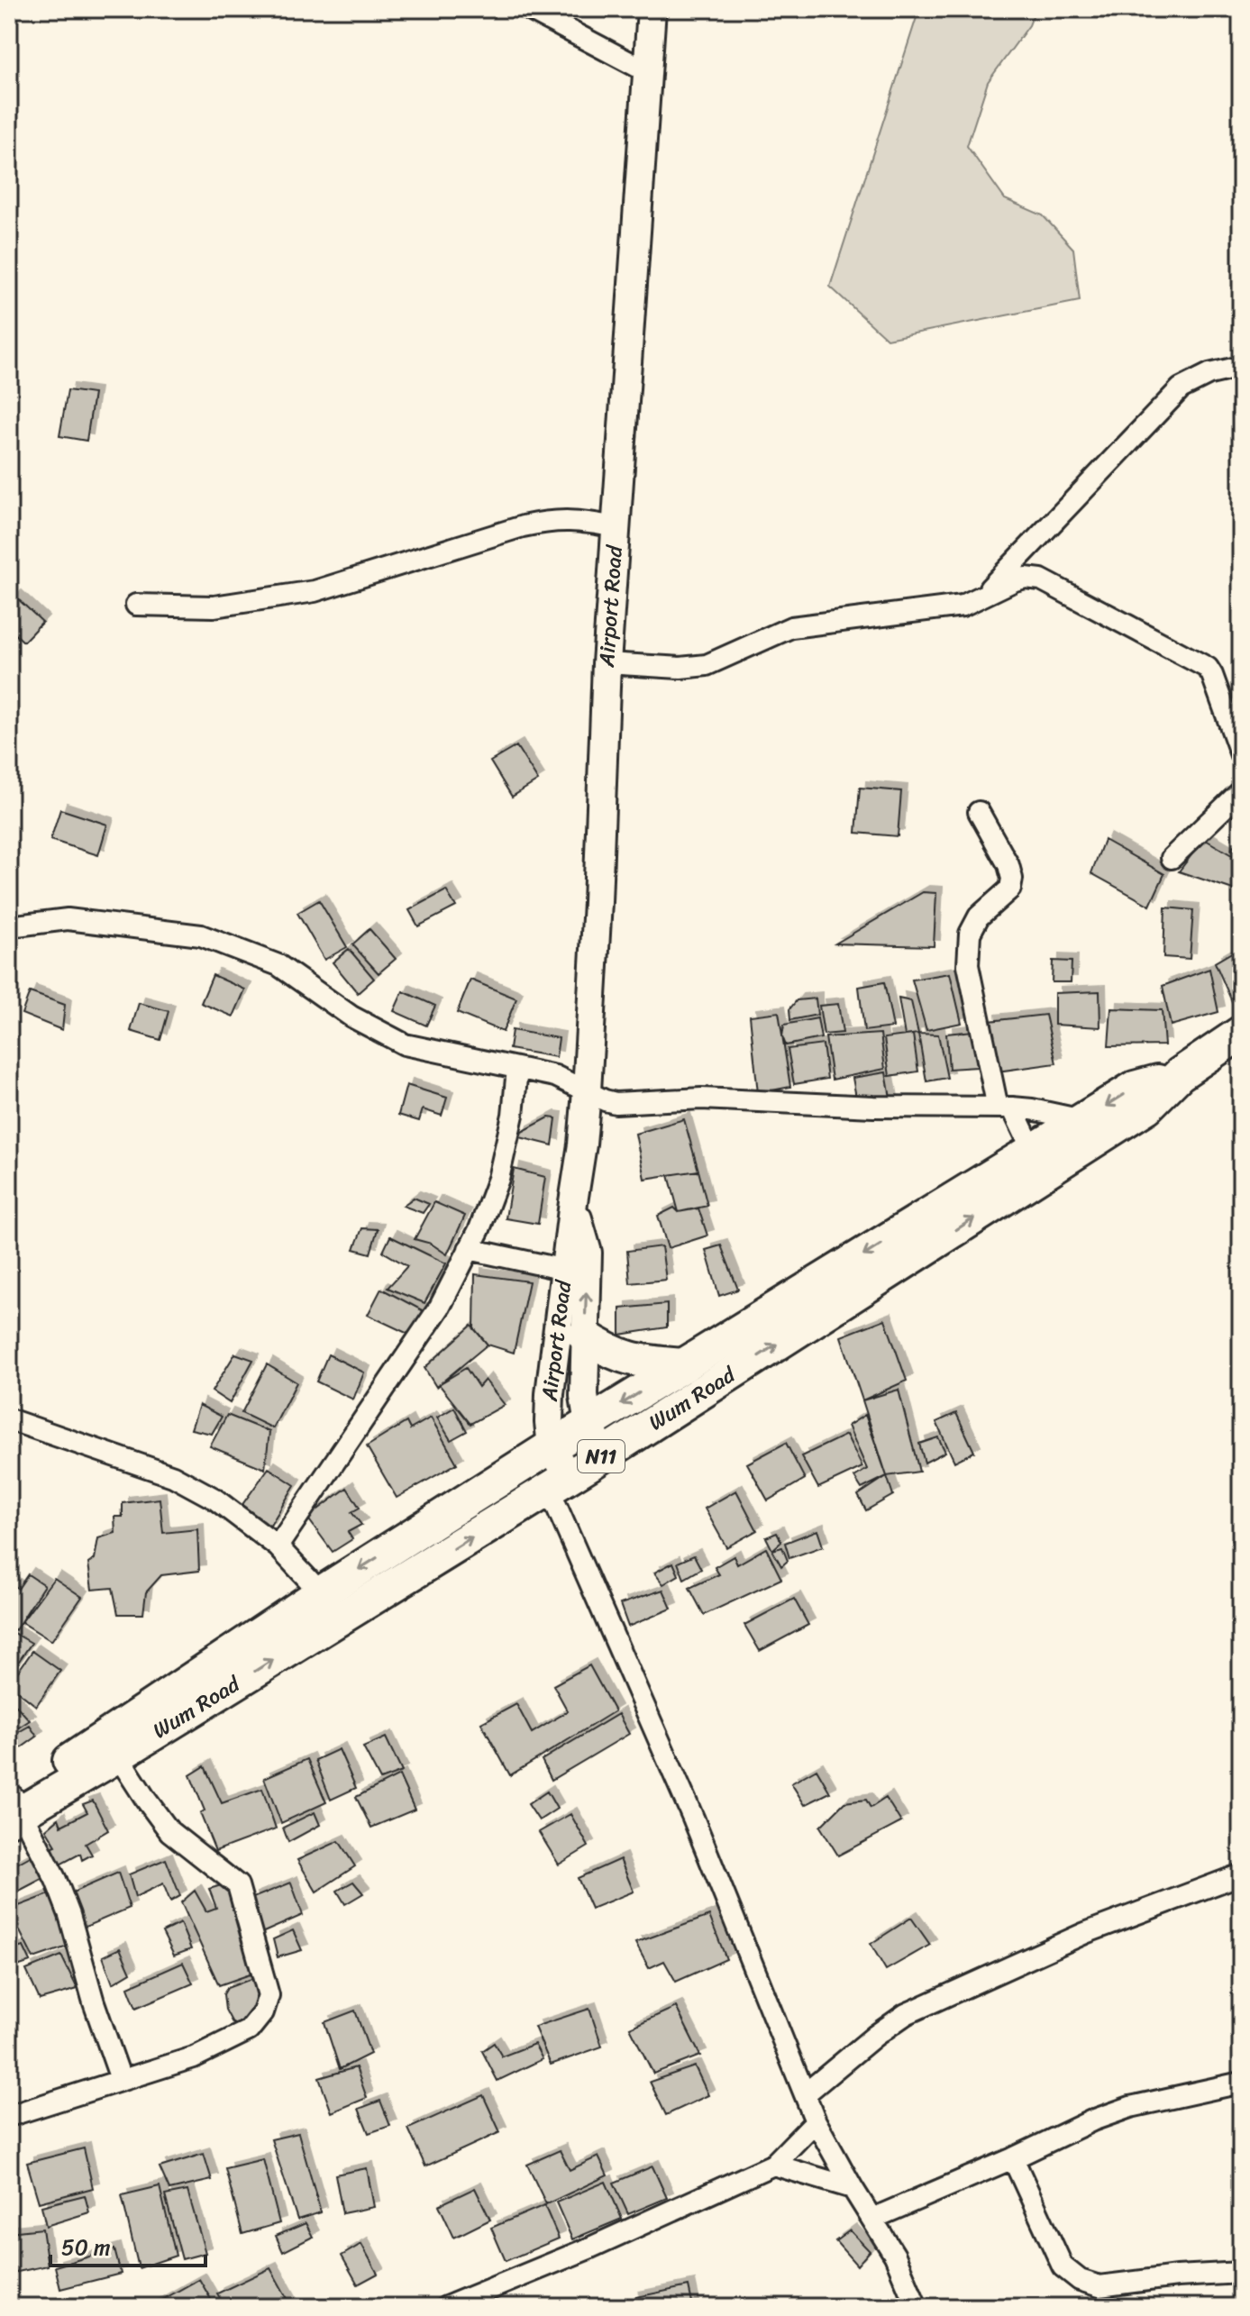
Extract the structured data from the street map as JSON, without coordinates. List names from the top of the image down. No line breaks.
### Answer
{"streets":{"highway":["Wum Road","N11"],"main road":["Airport Road"]},"crossings":[["Airport Road","Wum Road"]],"scale_bar":"50 m"}
